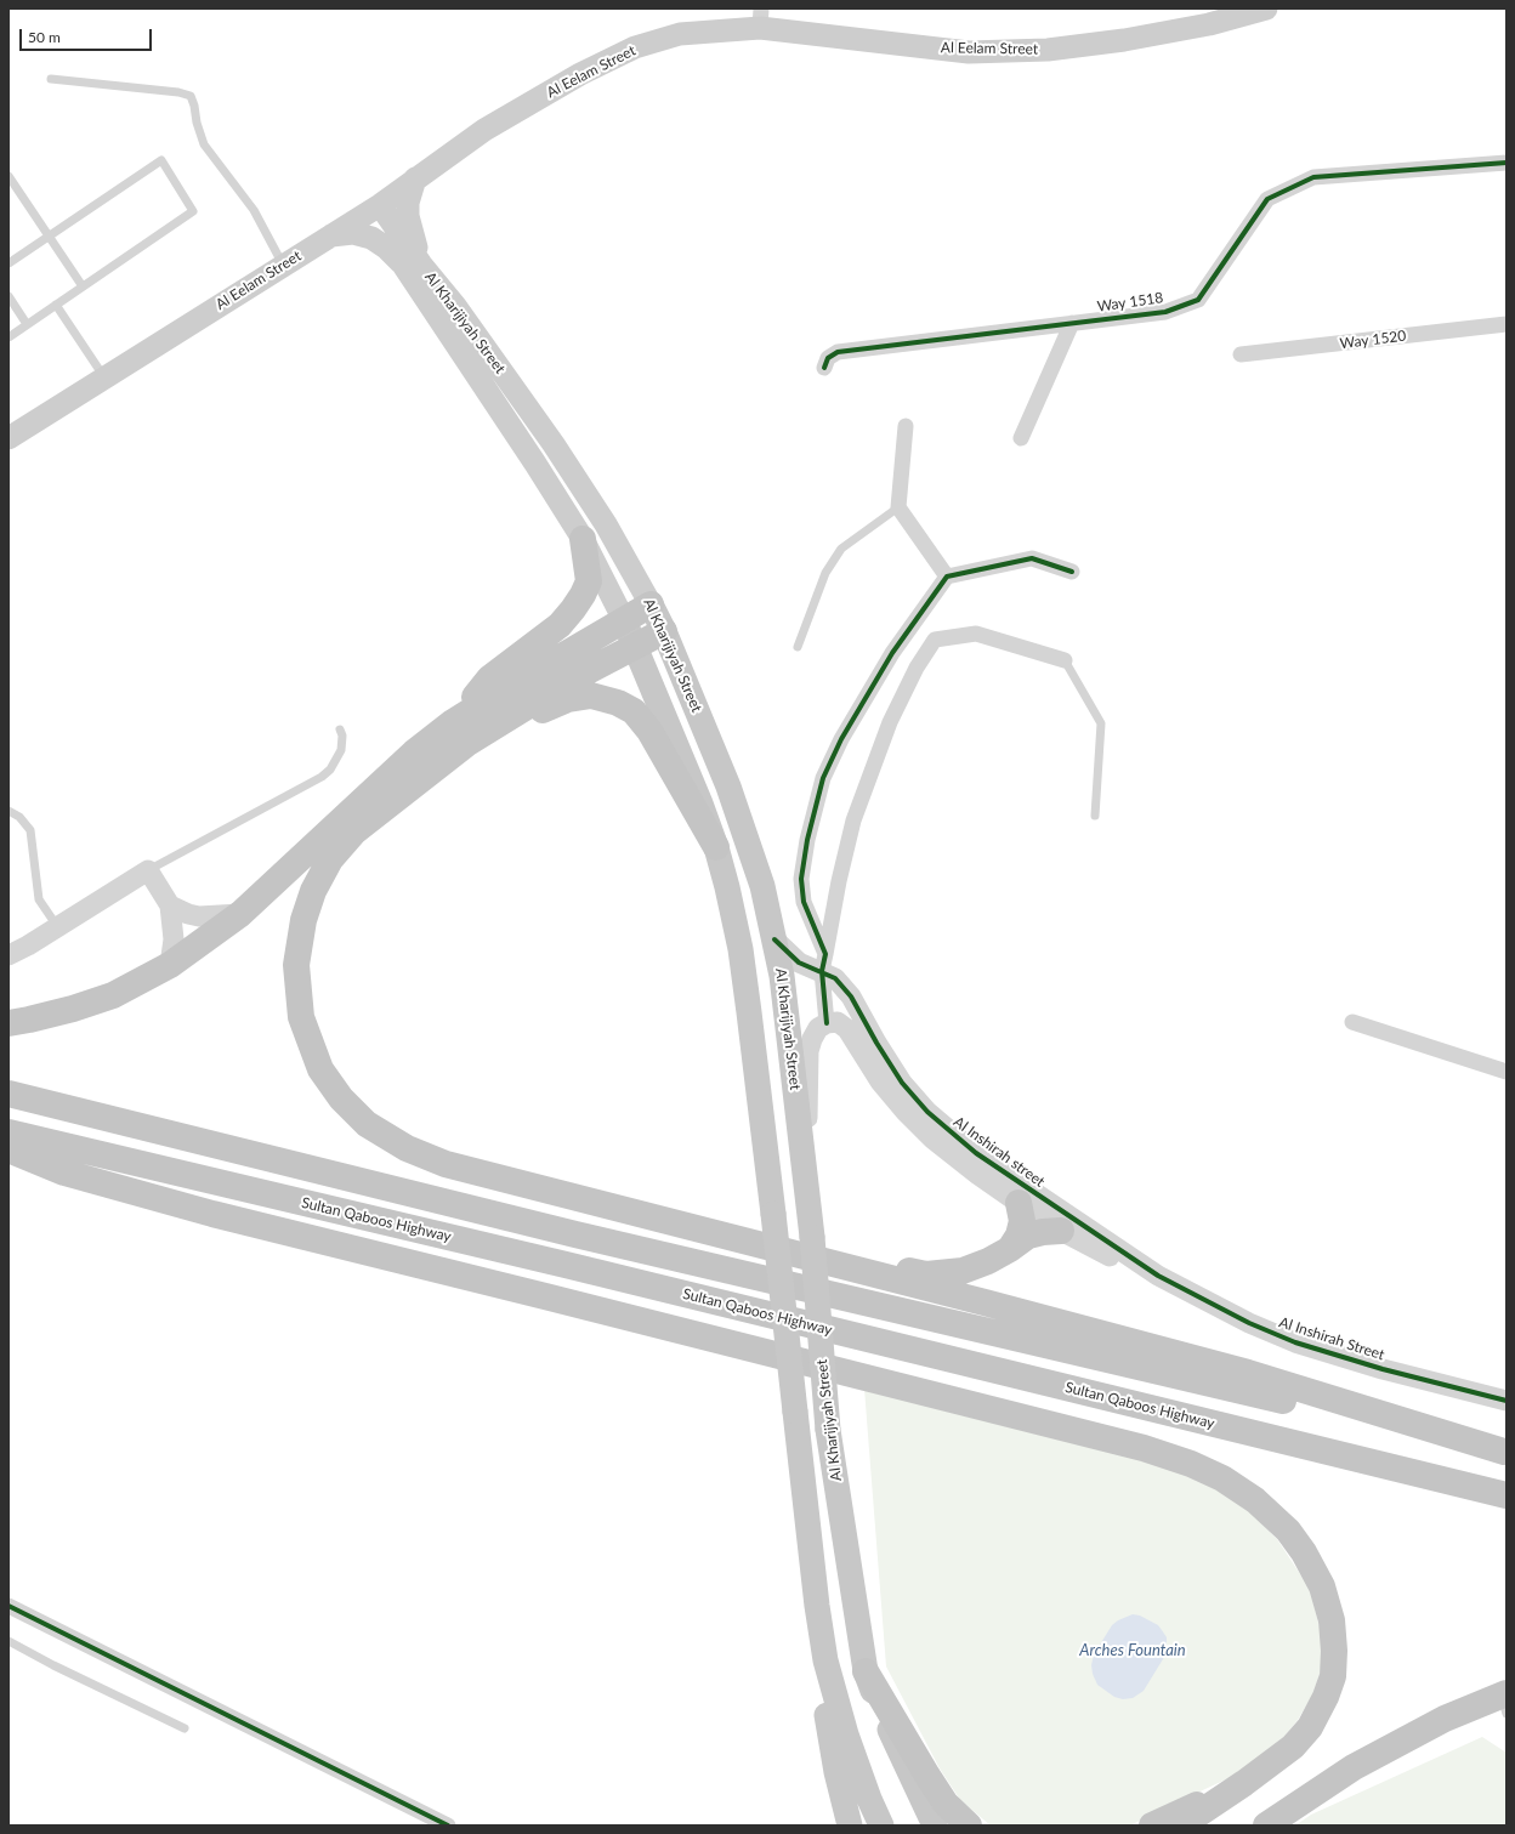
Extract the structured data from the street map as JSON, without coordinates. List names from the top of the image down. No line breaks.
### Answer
{"streets":{"highway":["Sultan Qaboos Highway"],"main road":["Al Eelam Street","Al Kharijiyah Street"],"street":["Way 1518","Way 1520","Al Inshirah street","Al Inshirah Street"]},"crossings":[["Al Eelam Street","Al Kharijiyah Street"],["Al Kharijiyah Street","Al Inshirah street"],["Al Inshirah street","Al Inshirah Street"]],"water":["Arches Fountain"],"scale_bar":"50 m"}
